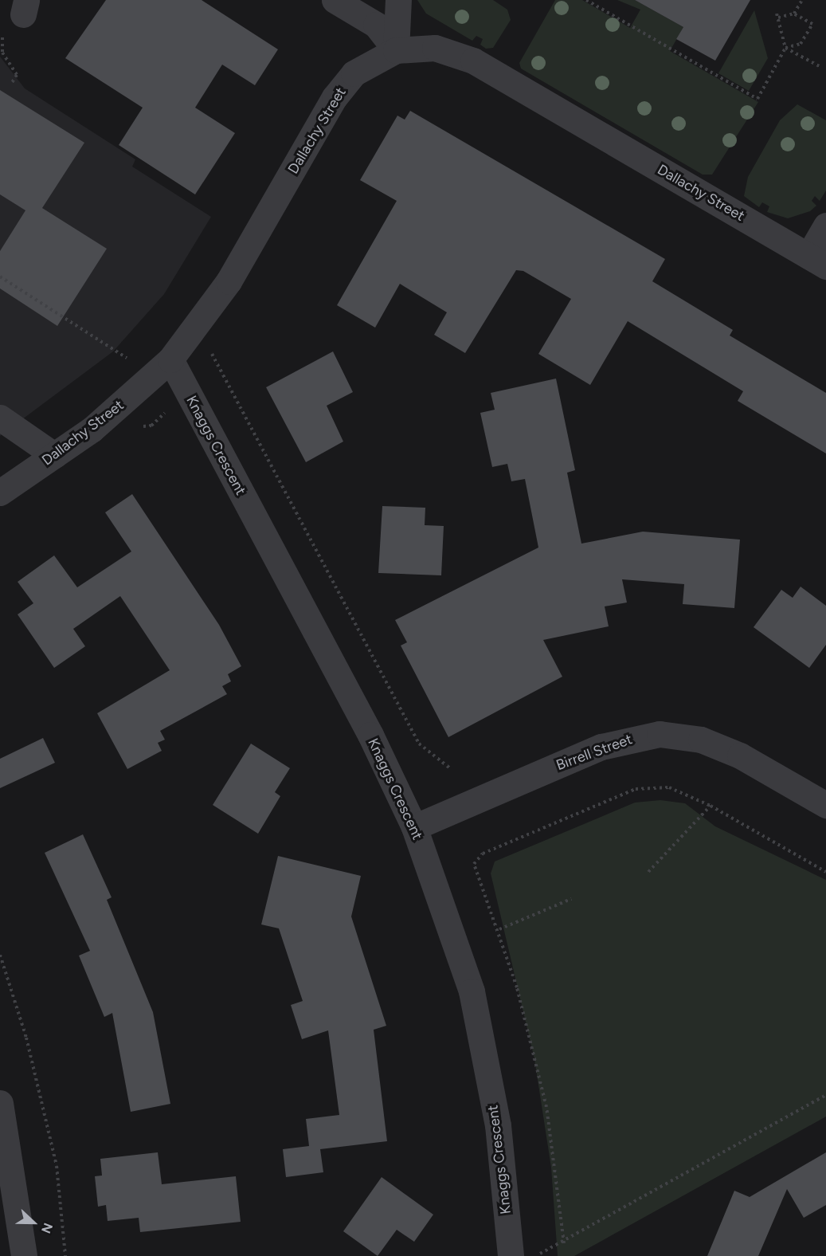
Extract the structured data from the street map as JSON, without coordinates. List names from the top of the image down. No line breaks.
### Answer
{"streets":{"street":["Dallachy Street","Knaggs Crescent","Birrell Street"]},"crossings":[["Dallachy Street","Knaggs Crescent"],["Knaggs Crescent","Birrell Street"]],"north":"right"}
